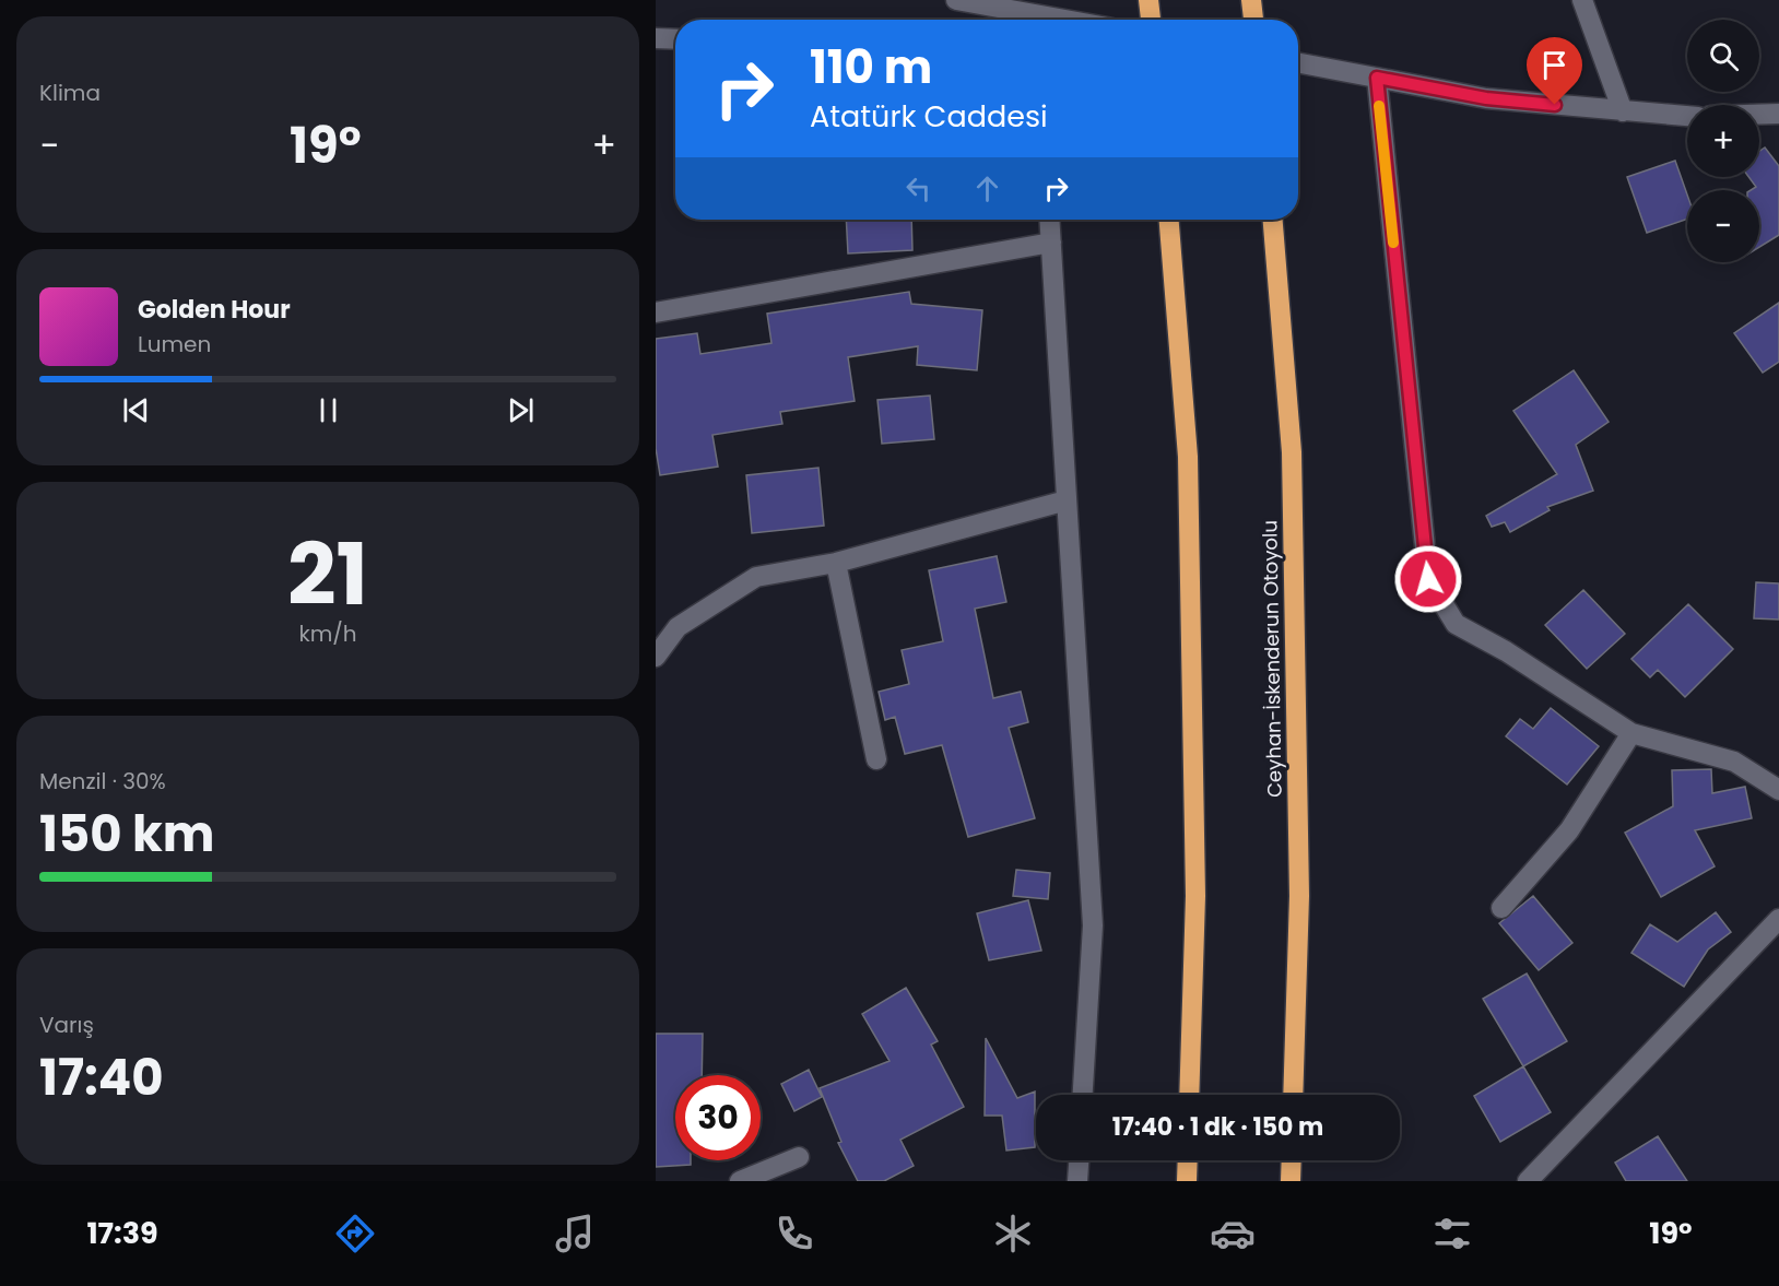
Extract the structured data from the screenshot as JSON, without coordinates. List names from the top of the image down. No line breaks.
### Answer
{"streets":{"highway":["Ceyhan-İskenderun Otoyolu"]},"page":{"tile":["Klima",["21","km/h"],["Menzil · 30%","150 km"],["Varış","17:40"]],"map_buttons":["+","−"],"turn":["110 m","Atatürk Caddesi"],"heat":["−","19°","+"],"song":["Golden Hour","Lumen"],"limit":"30","trip":"17:40 · 1 dk · 150 m","tabs":["17:39","19°"]}}
